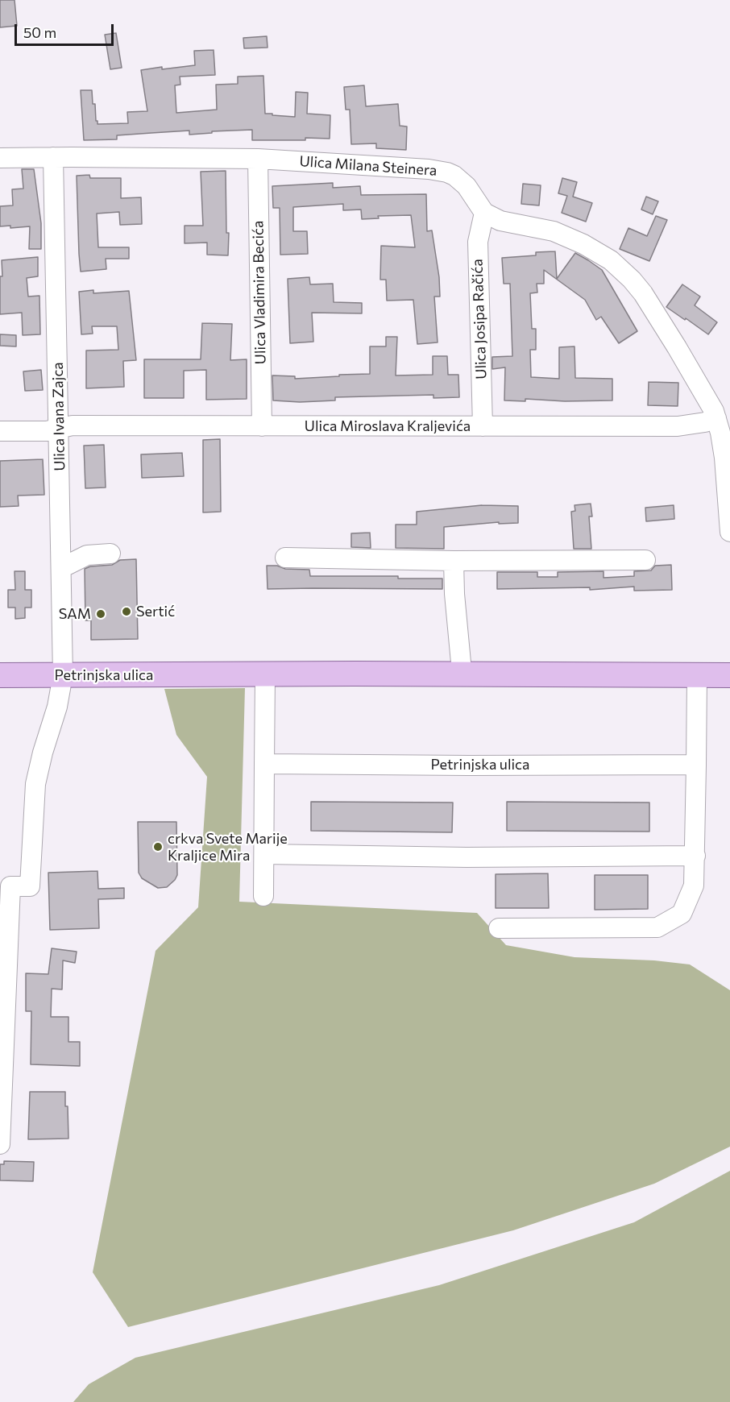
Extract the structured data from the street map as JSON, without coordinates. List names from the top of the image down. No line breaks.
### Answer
{"streets":{"main road":["Petrinjska ulica"],"street":["Ulica Milana Steinera","Ulica Vladimira Becića","Ulica Josipa Račića","Ulica Ivana Zajca","Ulica Miroslava Kraljevića"]},"crossings":[["Ulica Milana Steinera","Ulica Vladimira Becića"],["Ulica Milana Steinera","Ulica Josipa Račića"],["Ulica Milana Steinera","Ulica Ivana Zajca"],["Ulica Vladimira Becića","Ulica Miroslava Kraljevića"],["Ulica Josipa Račića","Ulica Miroslava Kraljevića"],["Ulica Ivana Zajca","Ulica Miroslava Kraljevića"],["Ulica Ivana Zajca","Petrinjska ulica"]],"places":["Sertić","SAM","crkva Svete Marije Kraljice Mira"],"scale_bar":"50 m"}
